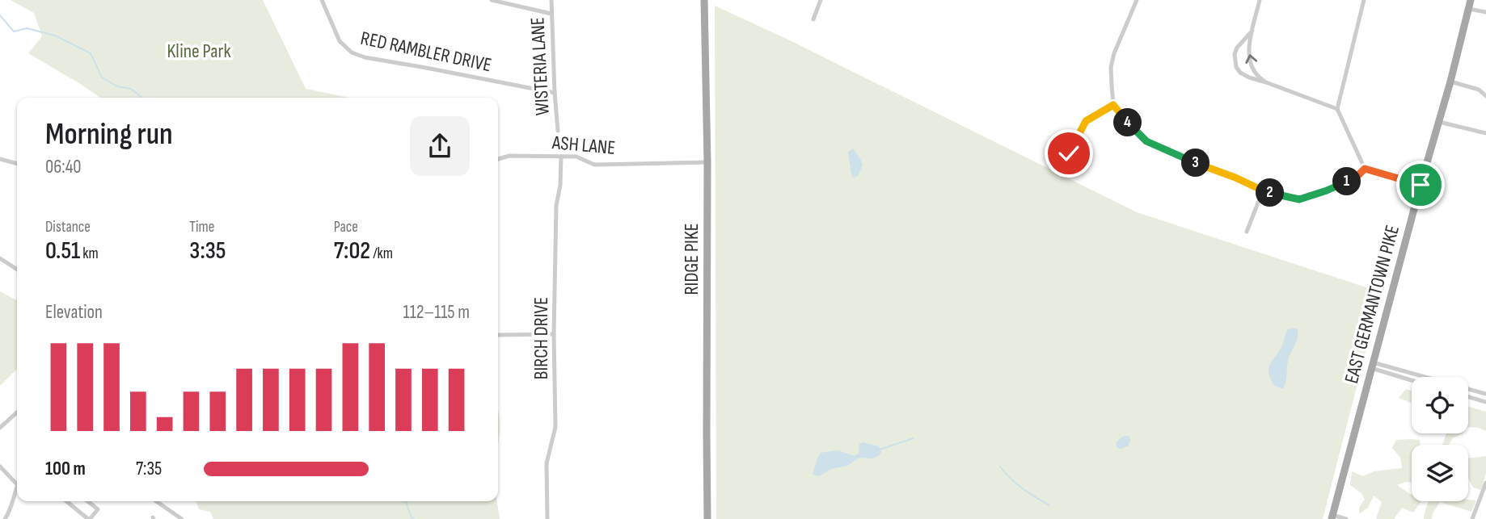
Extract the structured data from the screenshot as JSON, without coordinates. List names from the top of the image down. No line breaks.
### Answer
{"streets":{"main road":["RIDGE PIKE","EAST GERMANTOWN PIKE"],"street":["RED RAMBLER DRIVE","WISTERIA LANE","ASH LANE","BIRCH DRIVE"]},"crossings":[["RED RAMBLER DRIVE","WISTERIA LANE"],["ASH LANE","RIDGE PIKE"],["ASH LANE","BIRCH DRIVE"]],"parks":["Kline Park"],"page":{"heading":["Morning run","06:40"],"pins":["4","3","1","2"],"stats":[["Distance","0.51 km"],["Time","3:35"],["Pace","7:02 /km"]],"chart":["Elevation","112–115 m"],"list":[{"name":"100 m","note":"7:35"}]}}
